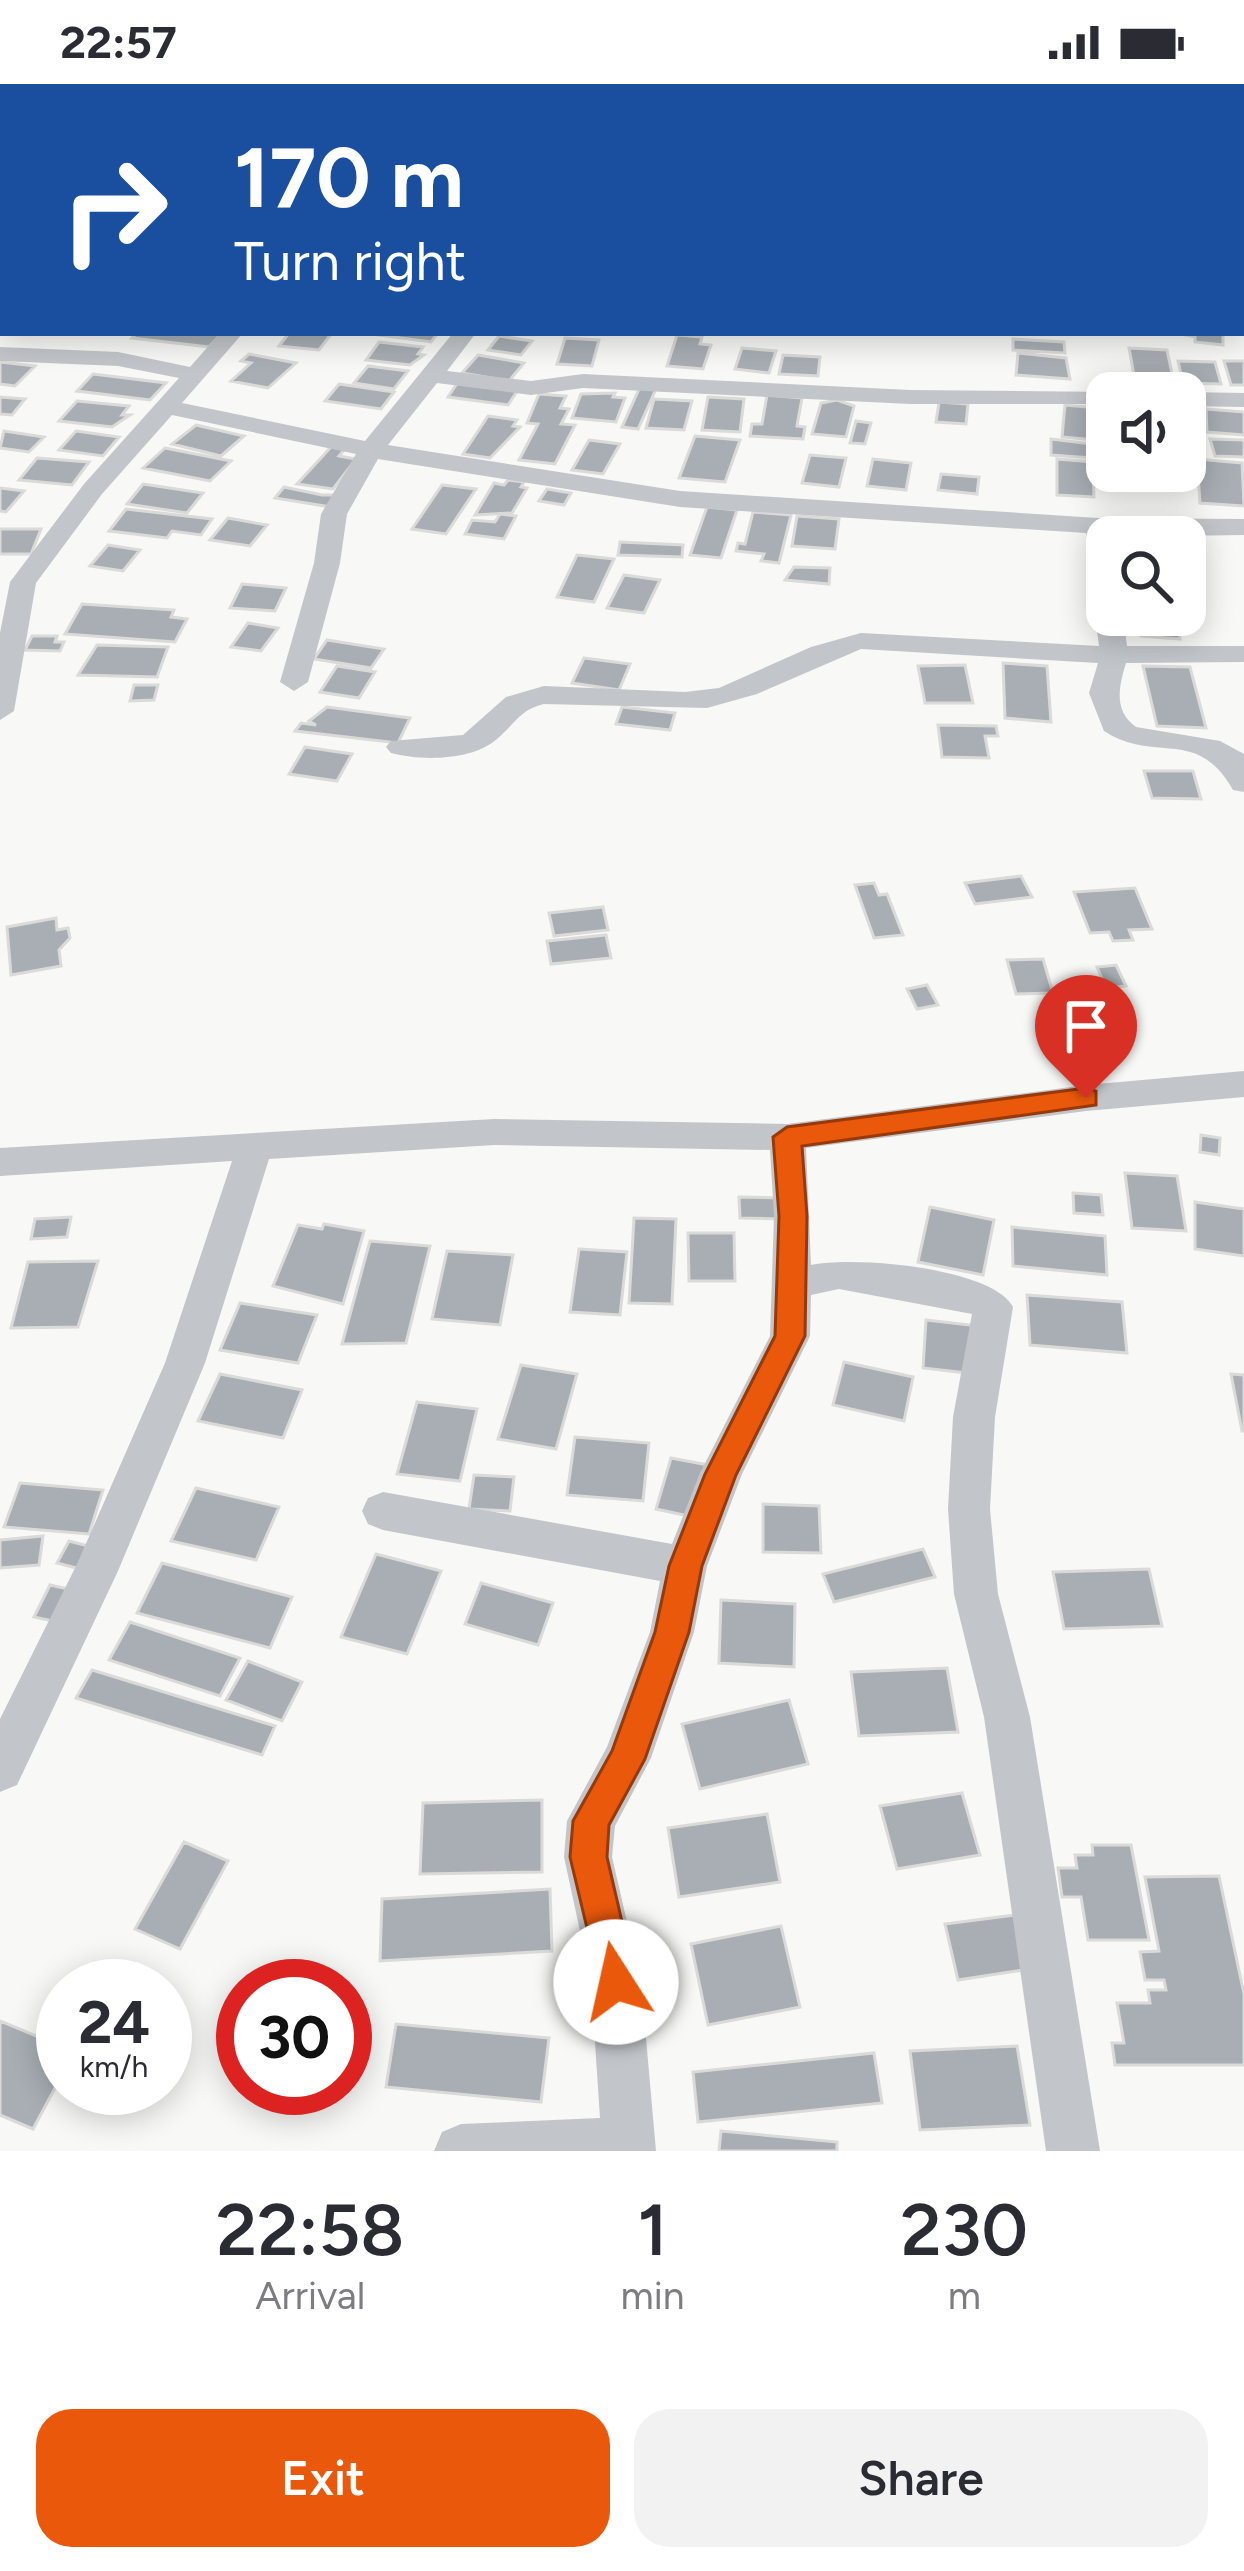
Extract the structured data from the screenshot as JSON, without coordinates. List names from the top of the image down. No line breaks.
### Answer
{"page":{"status":"22:57","turn":["170 m","Turn right"],"speed":"24 km/h","limit":"30","eta":["22:58","Arrival","1","min","230","m"],"buttons":["Exit","Share"]}}
